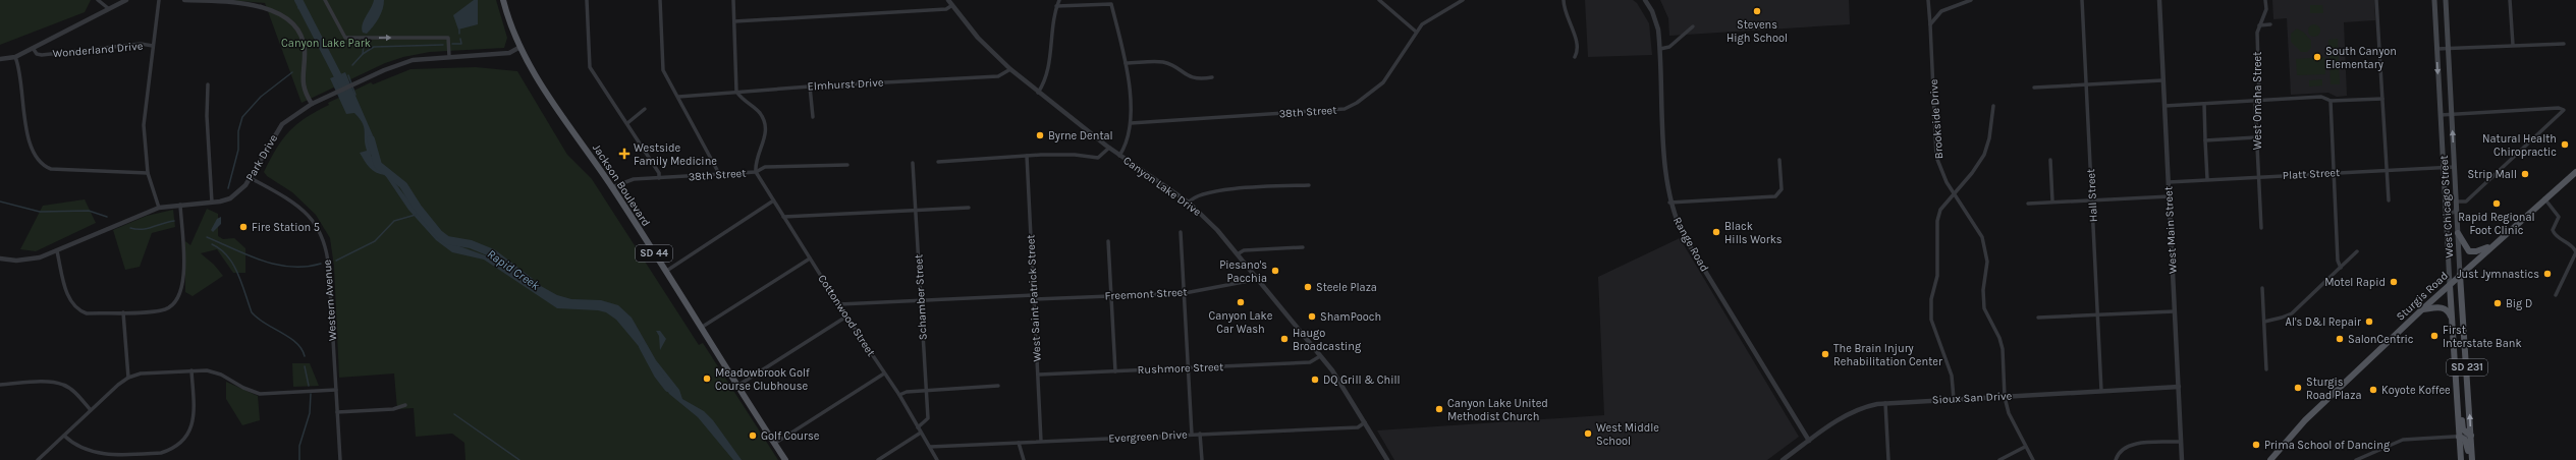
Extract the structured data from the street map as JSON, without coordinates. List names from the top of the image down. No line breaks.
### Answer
{"streets":{"main road":["Jackson Boulevard","West Chicago Street","SD 44","Sturgis Road","SD 231"],"street":["Wonderland Drive","Elmhurst Drive","West Omaha Street","38th Street","Brookside Drive","Park Drive","Platt Street","Canyon Lake Drive","Hall Street","West Main Street","Range Road","Freemont Street","Schamber Street","West Saint Patrick Street","Western Avenue","Cottonwood Street","Rushmore Street","Sioux San Drive","Evergreen Drive"]},"crossings":[["Elmhurst Drive","Canyon Lake Drive"],["West Omaha Street","Platt Street"],["38th Street","Jackson Boulevard"],["38th Street","Cottonwood Street"],["Brookside Drive","Sioux San Drive"],["Park Drive","Jackson Boulevard"],["Park Drive","Western Avenue"],["Platt Street","West Chicago Street"],["Platt Street","West Main Street"],["Canyon Lake Drive","Freemont Street"],["Canyon Lake Drive","Rushmore Street"],["Canyon Lake Drive","Evergreen Drive"],["Hall Street","Sioux San Drive"],["West Chicago Street","Sturgis Road"],["West Main Street","Sioux San Drive"],["Range Road","Sioux San Drive"],["Freemont Street","Schamber Street"],["Freemont Street","West Saint Patrick Street"],["Freemont Street","Cottonwood Street"],["Schamber Street","Cottonwood Street"],["West Saint Patrick Street","Rushmore Street"],["West Saint Patrick Street","Evergreen Drive"],["Cottonwood Street","Evergreen Drive"]],"water":["Rapid Creek"],"parks":["Canyon Lake Park"],"places":{"other":["Stevens High School","South Canyon Elementary","Byrne Dental","Natural Health Chiropractic","Strip Mall","Rapid Regional Foot Clinic","Fire Station 5","Black Hills Works","Piesano's Pacchia","Just Jymnastics","Motel Rapid","Steele Plaza","Canyon Lake Car Wash","Big D","ShamPooch","Al's D&I Repair","First Interstate Bank","Haugo Broadcasting","SalonCentric","The Brain Injury Rehabilitation Center","Meadowbrook Golf Course Clubhouse","DQ Grill & Chill","Sturgis Road Plaza","Koyote Koffee","Canyon Lake United Methodist Church","West Middle School","Golf Course","Prima School of Dancing"],"health":["Westside Family Medicine"]}}
